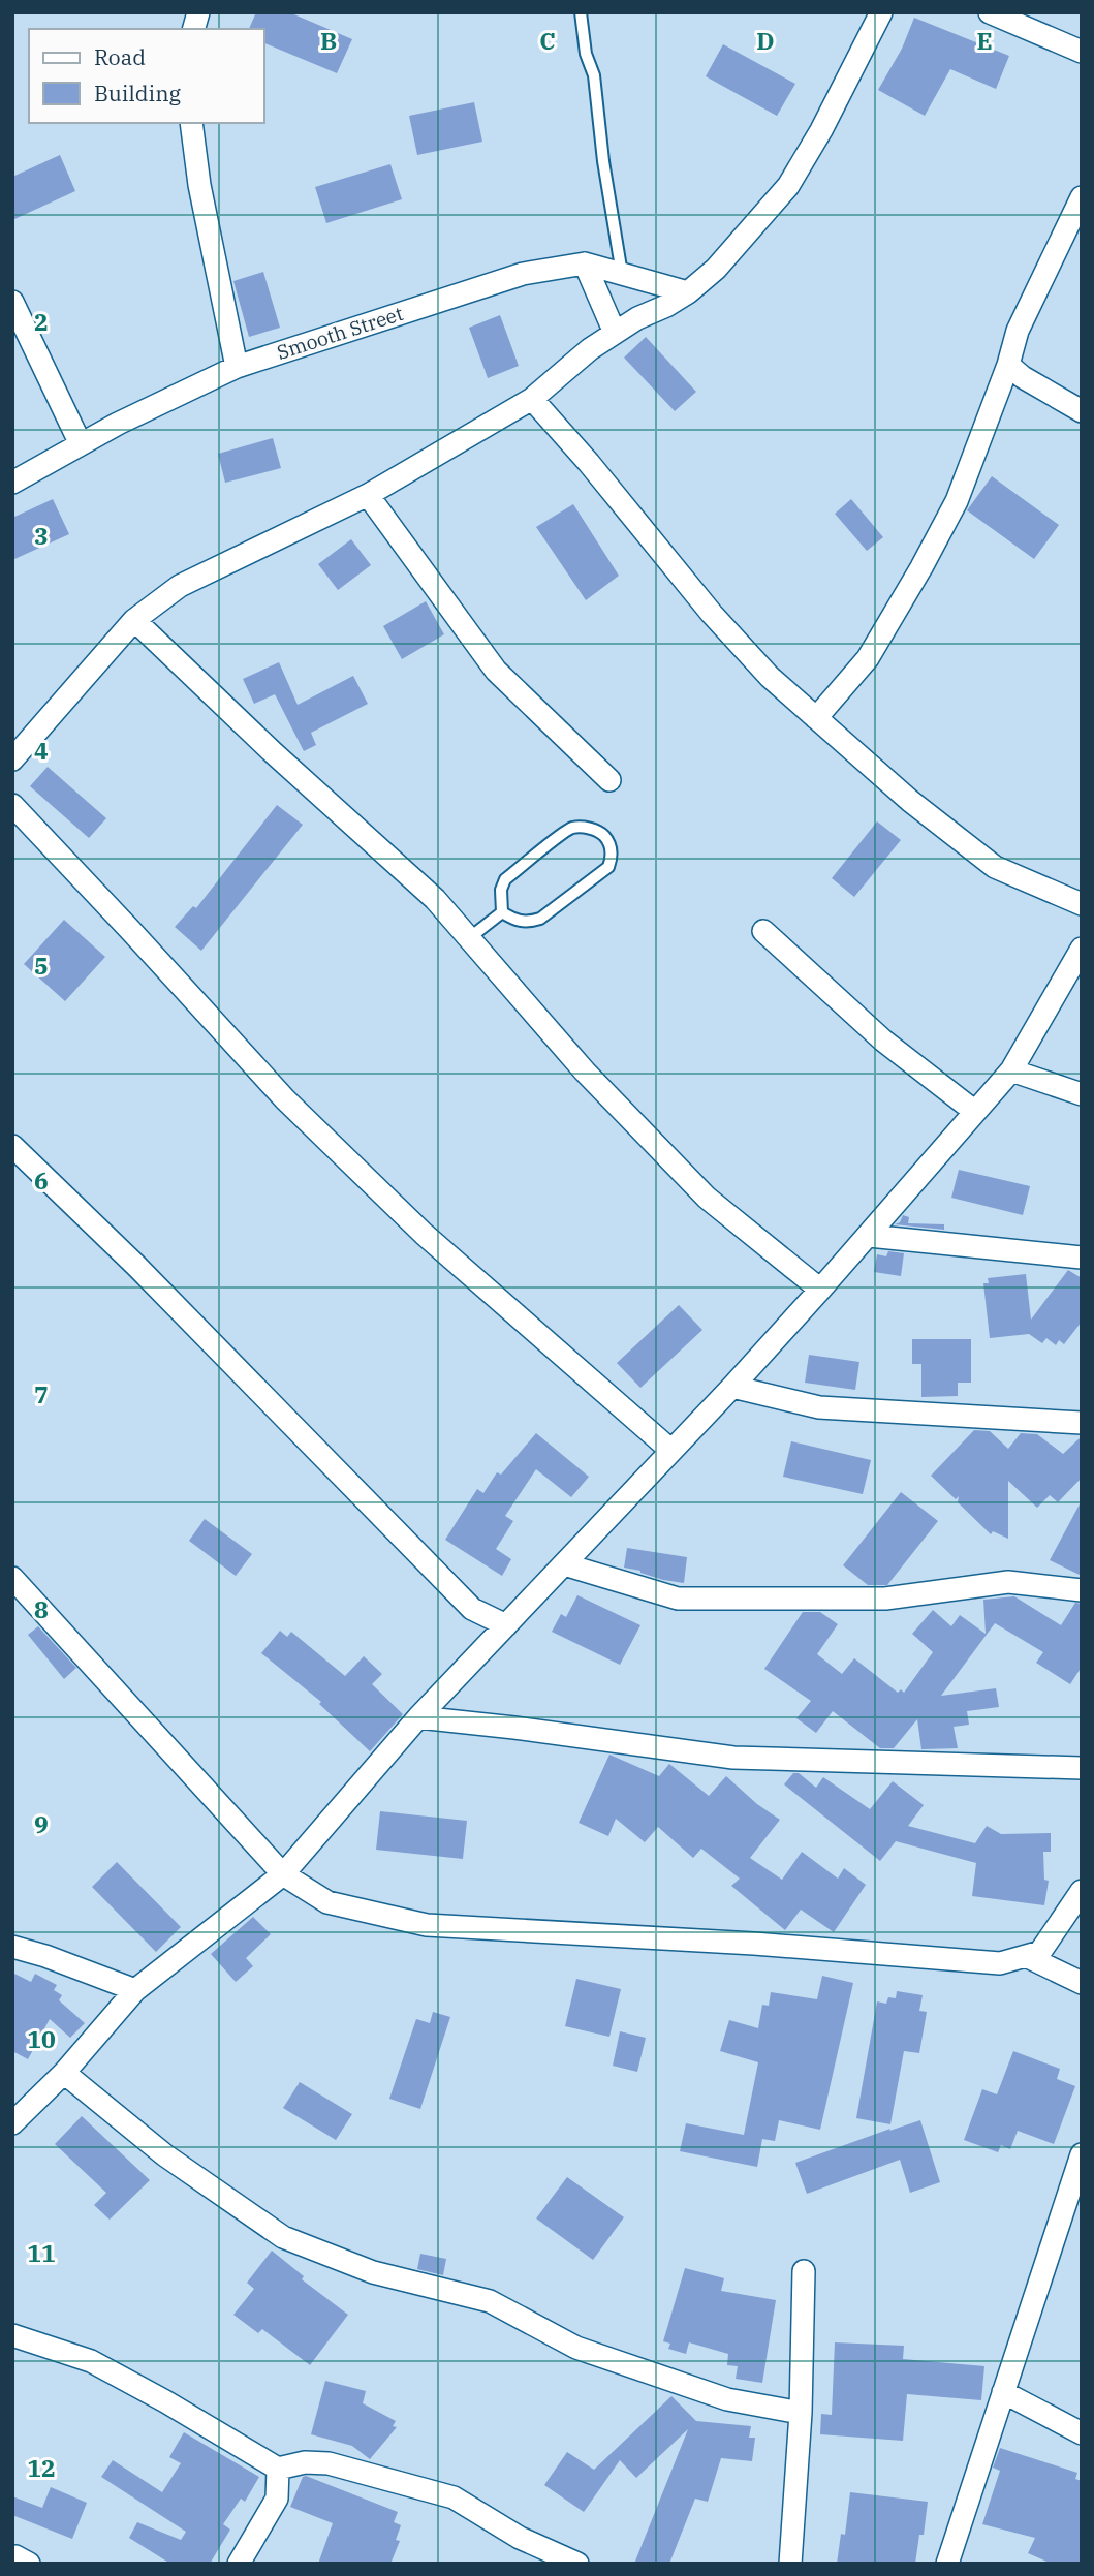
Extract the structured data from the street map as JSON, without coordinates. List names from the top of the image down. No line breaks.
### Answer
{"streets":{"street":["Smooth Street"]},"legend":["Road","Building"],"grid":{"columns":["B","C","D","E"],"rows":["2","3","4","5","6","7","8","9","10","11","12"]}}
